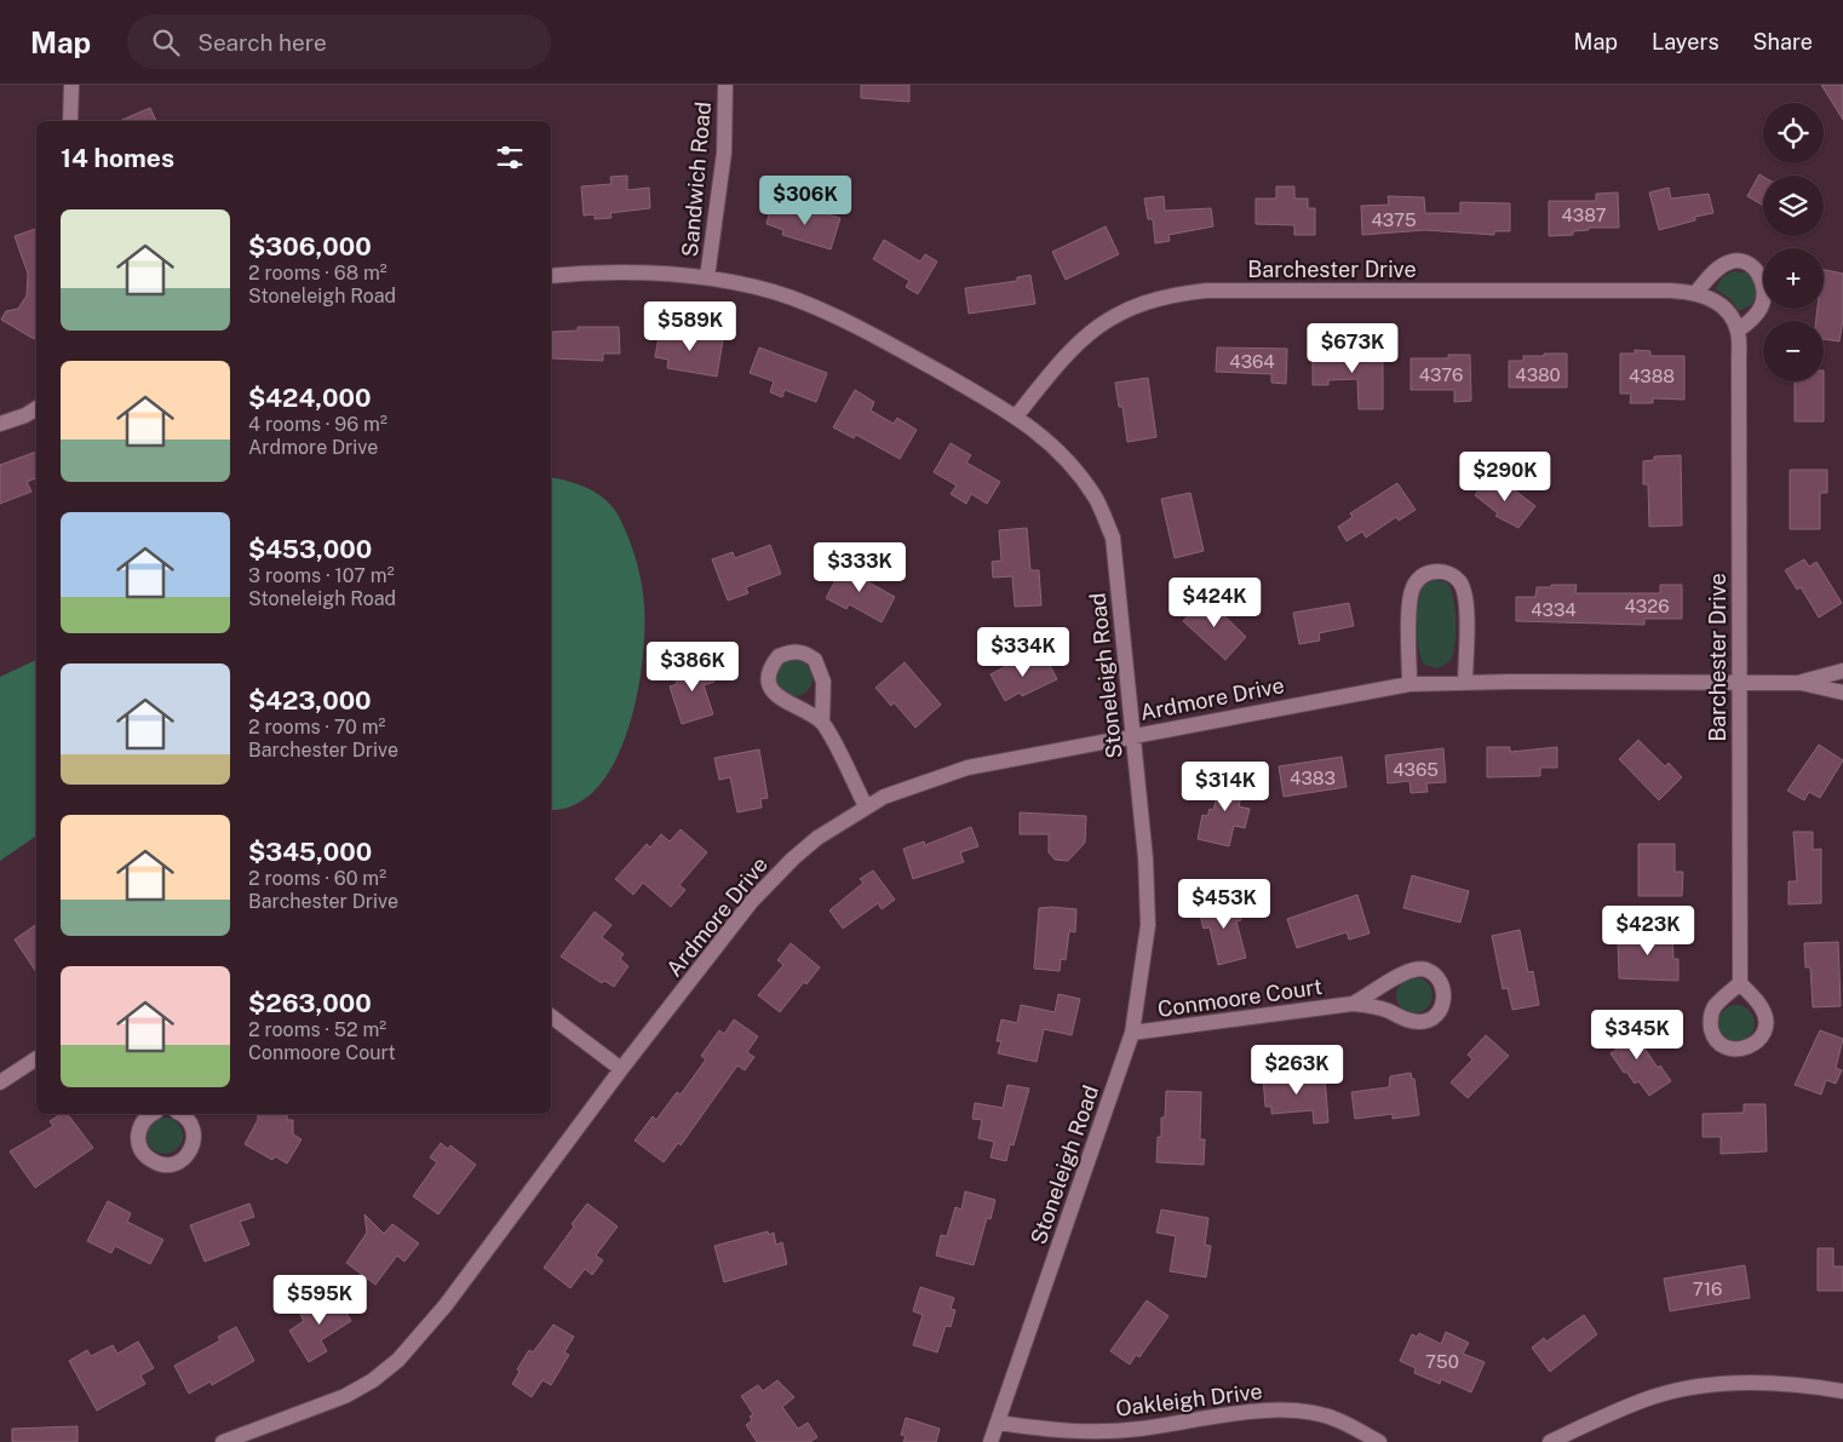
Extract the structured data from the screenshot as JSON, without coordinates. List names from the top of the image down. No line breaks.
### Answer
{"streets":{"street":["Sandwich Road","Barchester Drive","Stoneleigh Road","Ardmore Drive","Conmoore Court","Oakleigh Drive"]},"crossings":[["Sandwich Road","Stoneleigh Road"],["Barchester Drive","Stoneleigh Road"],["Barchester Drive","Ardmore Drive"],["Stoneleigh Road","Ardmore Drive"],["Stoneleigh Road","Conmoore Court"],["Stoneleigh Road","Oakleigh Drive"]],"house_numbers":["4387","4375","4364","4376","4380","4388","4326","4334","4365","4383","716","750"],"page":{"header":"Map","search":"Search here","nav":["Map","Layers","Share"],"map_buttons":["+","−"],"heading":"14 homes","price":["$306K","$589K","$673K","$290K","$333K","$424K","$334K","$386K","$314K","$453K","$423K","$345K","$263K","$595K"],"list":[{"name":"$306,000","note":"2 rooms · 68 m² · Stoneleigh Road"},{"name":"$424,000","note":"4 rooms · 96 m² · Ardmore Drive"},{"name":"$453,000","note":"3 rooms · 107 m² · Stoneleigh Road"},{"name":"$423,000","note":"2 rooms · 70 m² · Barchester Drive"},{"name":"$345,000","note":"2 rooms · 60 m² · Barchester Drive"},{"name":"$263,000","note":"2 rooms · 52 m² · Conmoore Court"}]}}
